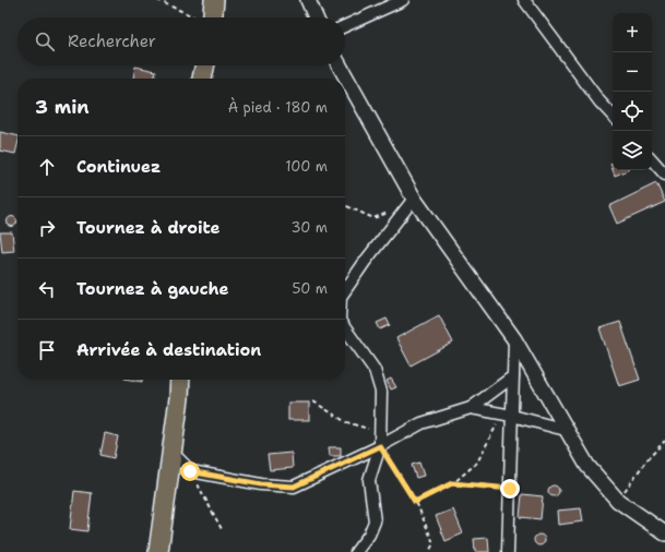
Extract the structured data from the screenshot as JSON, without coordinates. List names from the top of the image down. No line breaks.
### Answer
{"page":{"map_buttons":["+","−"],"search":"Rechercher","heading":["3 min","À pied · 180 m"],"list":[["Continuez","100 m"],["Tournez à droite","30 m"],["Tournez à gauche","50 m"],"Arrivée à destination"]}}
